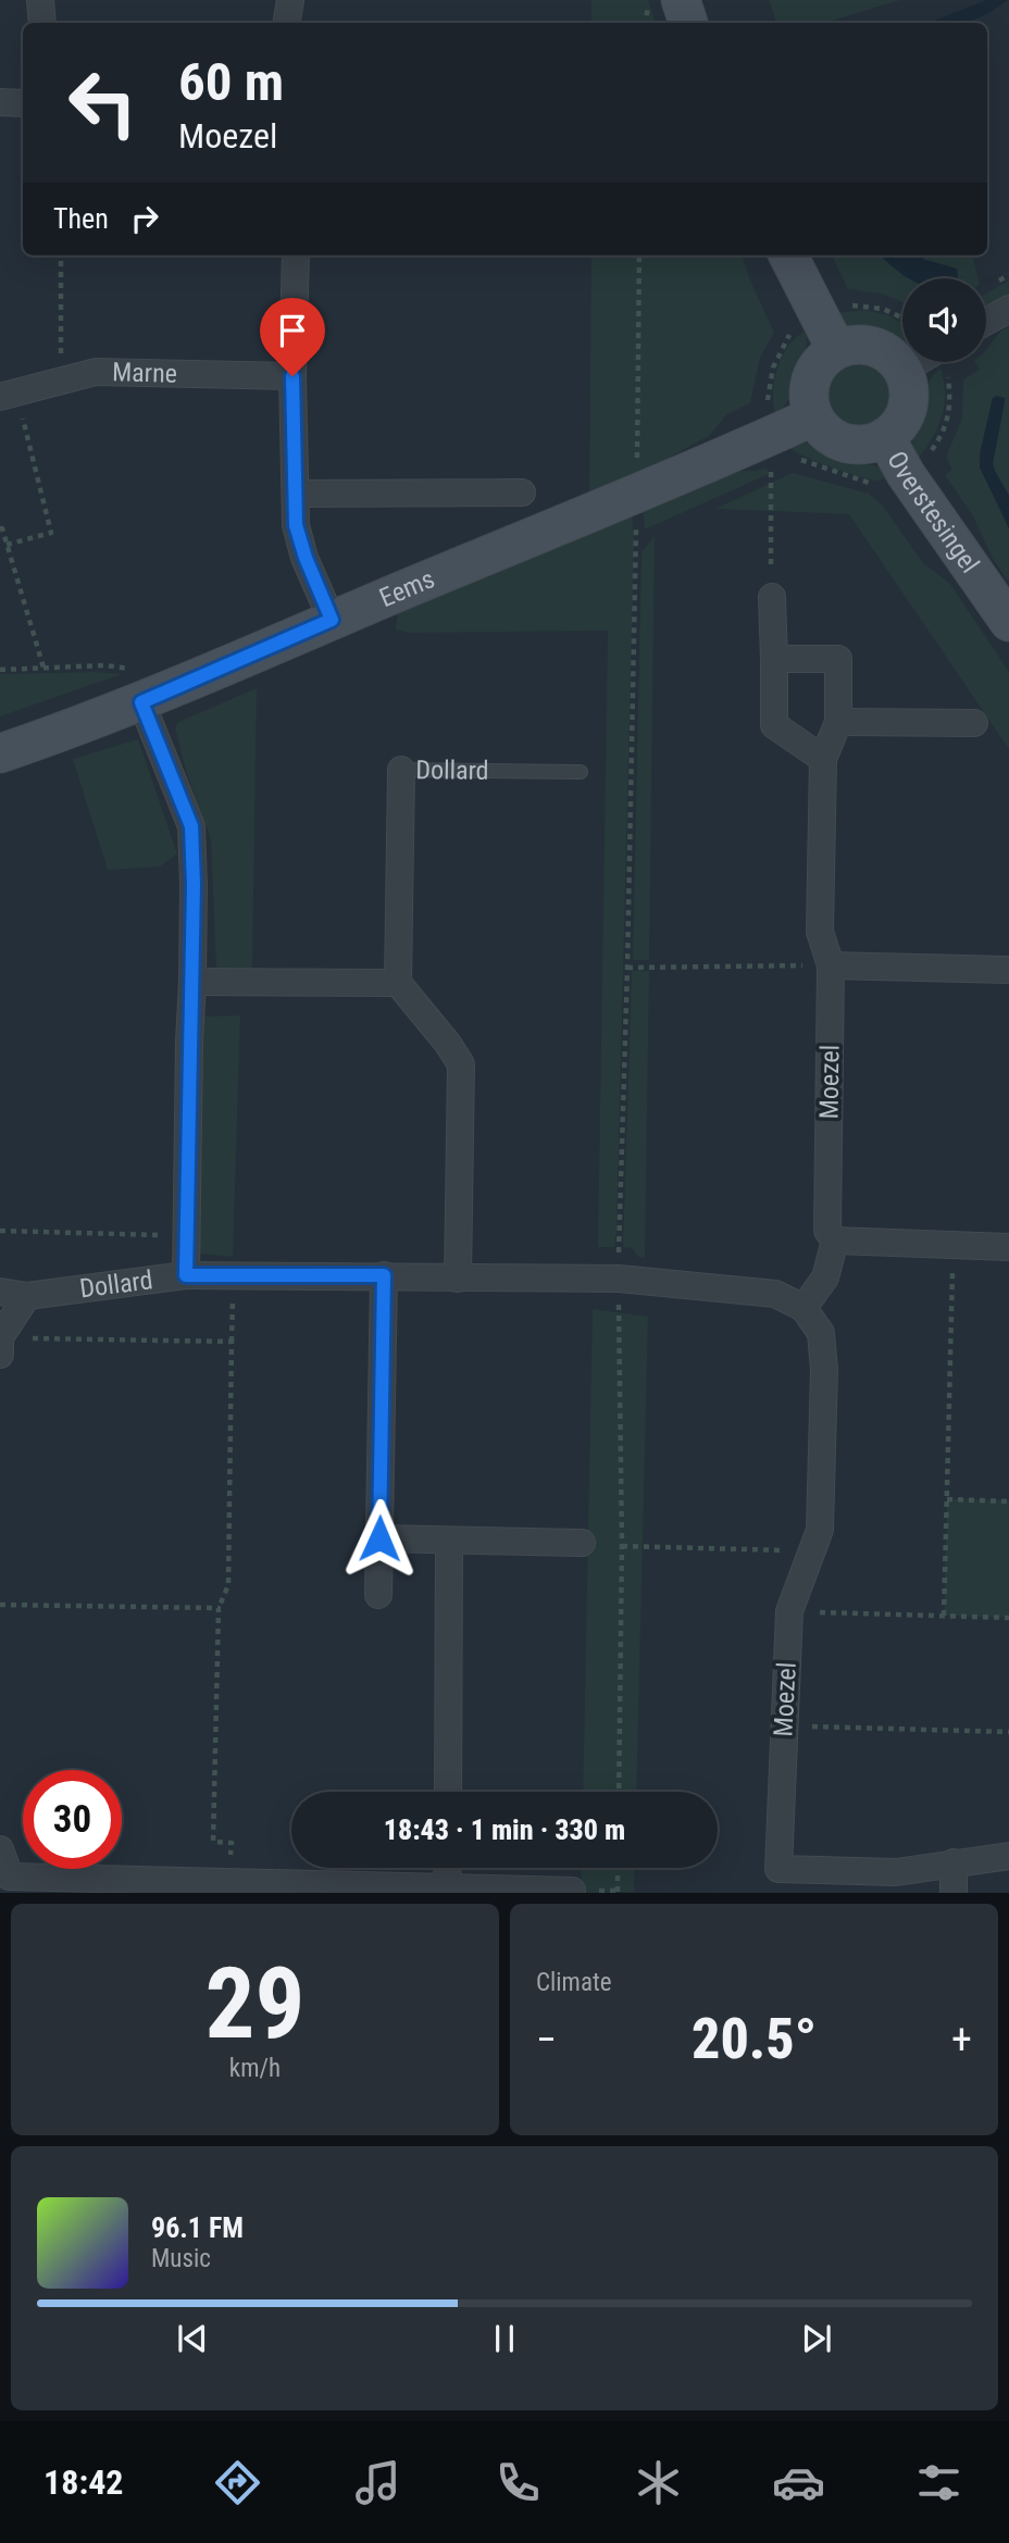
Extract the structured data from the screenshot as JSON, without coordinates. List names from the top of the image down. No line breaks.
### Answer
{"streets":{"street":["Marne","Overstesingel","Eems","Dollard","Moezel"]},"crossings":[["Overstesingel","Eems"],["Eems","Dollard"]],"page":{"turn":["60 m","Moezel"],"then":"Then","limit":"30","trip":"18:43 · 1 min · 330 m","tile":[["29","km/h"],"Climate"],"heat":["−","20.5°","+"],"song":["96.1 FM","Music"],"tabs":"18:42"}}
